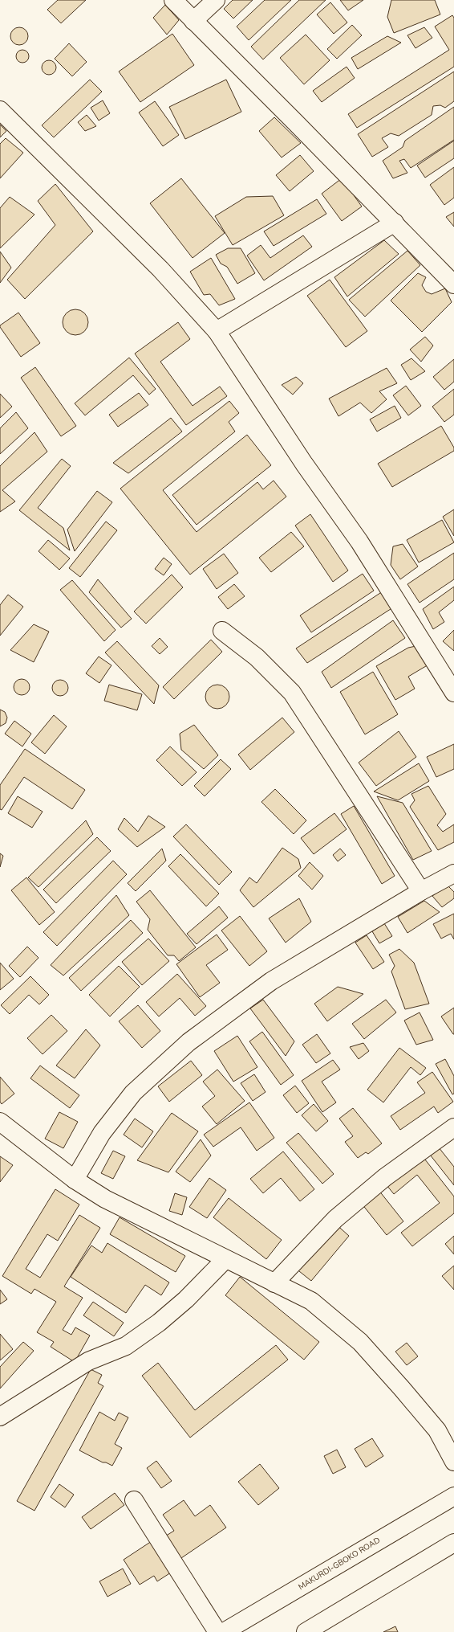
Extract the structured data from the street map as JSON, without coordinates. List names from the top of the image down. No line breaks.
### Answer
{"streets":{"street":["MAKURDI-GBOKO ROAD"]}}
